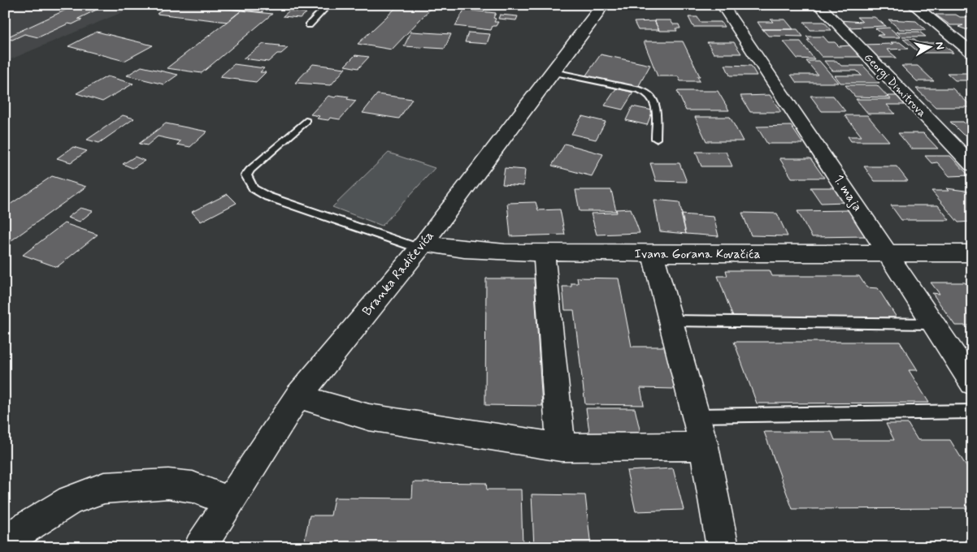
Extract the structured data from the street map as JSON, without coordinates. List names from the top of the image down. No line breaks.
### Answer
{"streets":{"street":["Georgi Dimitrova","1. maja","Ivana Gorana Kovačića","Branka Radičevića"]},"crossings":[["1. maja","Ivana Gorana Kovačića"],["Ivana Gorana Kovačića","Branka Radičevića"]],"north":"right"}
